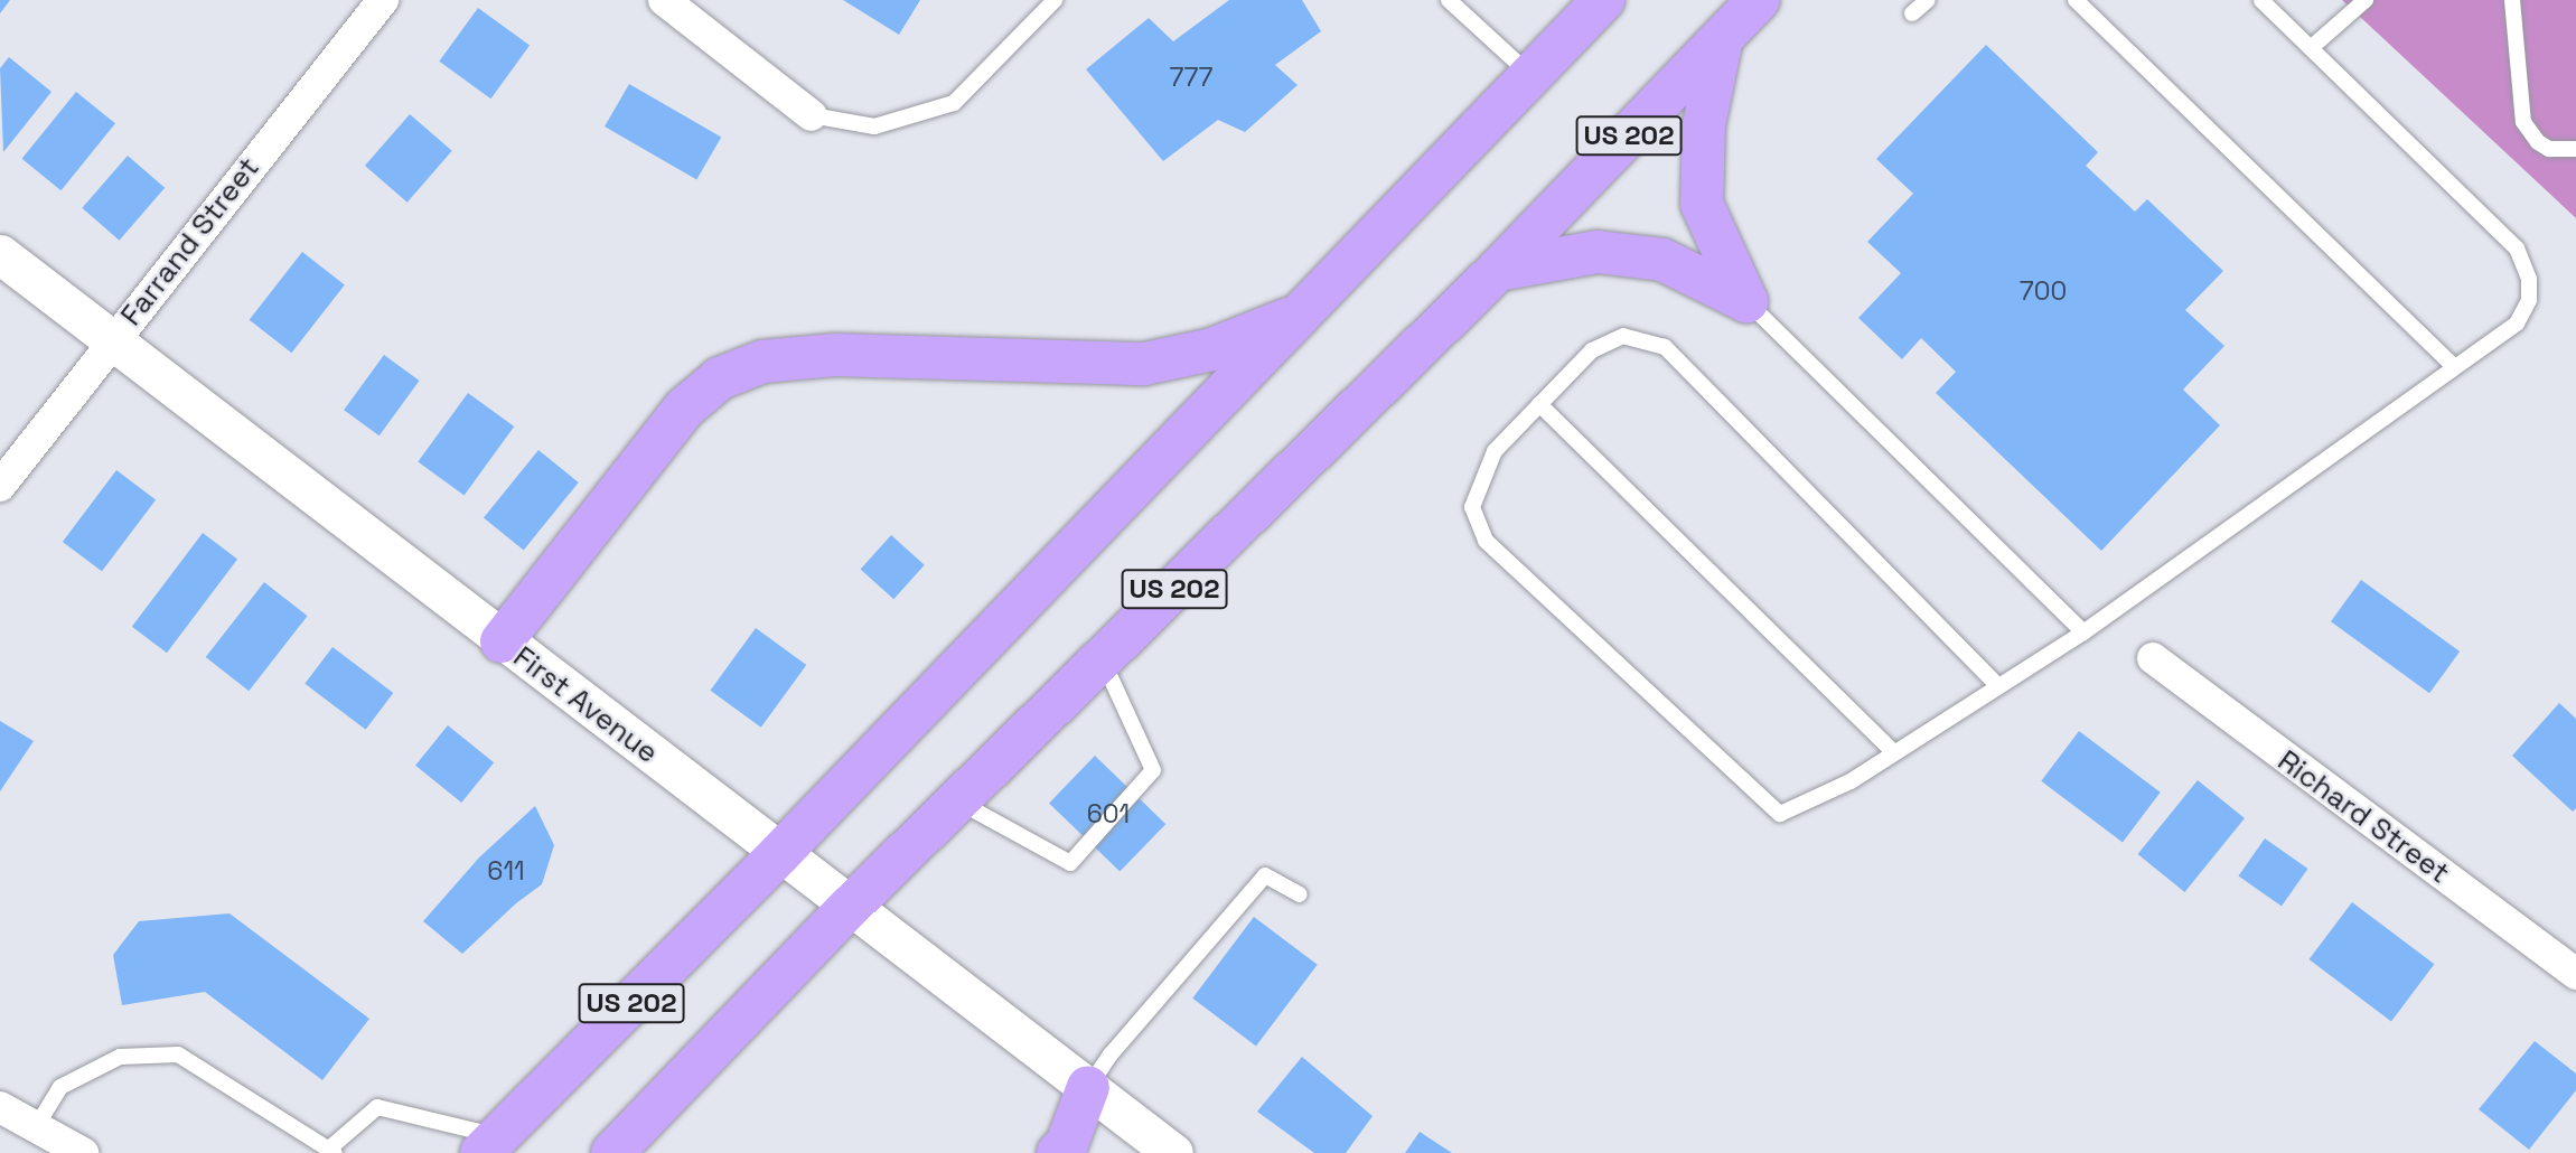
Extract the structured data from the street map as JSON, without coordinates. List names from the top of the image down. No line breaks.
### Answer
{"streets":{"highway":["US 202"],"street":["Farrand Street","First Avenue","Richard Street"]},"crossings":[["US 202","First Avenue"],["Farrand Street","First Avenue"]],"house_numbers":["777","700","601","611"]}
